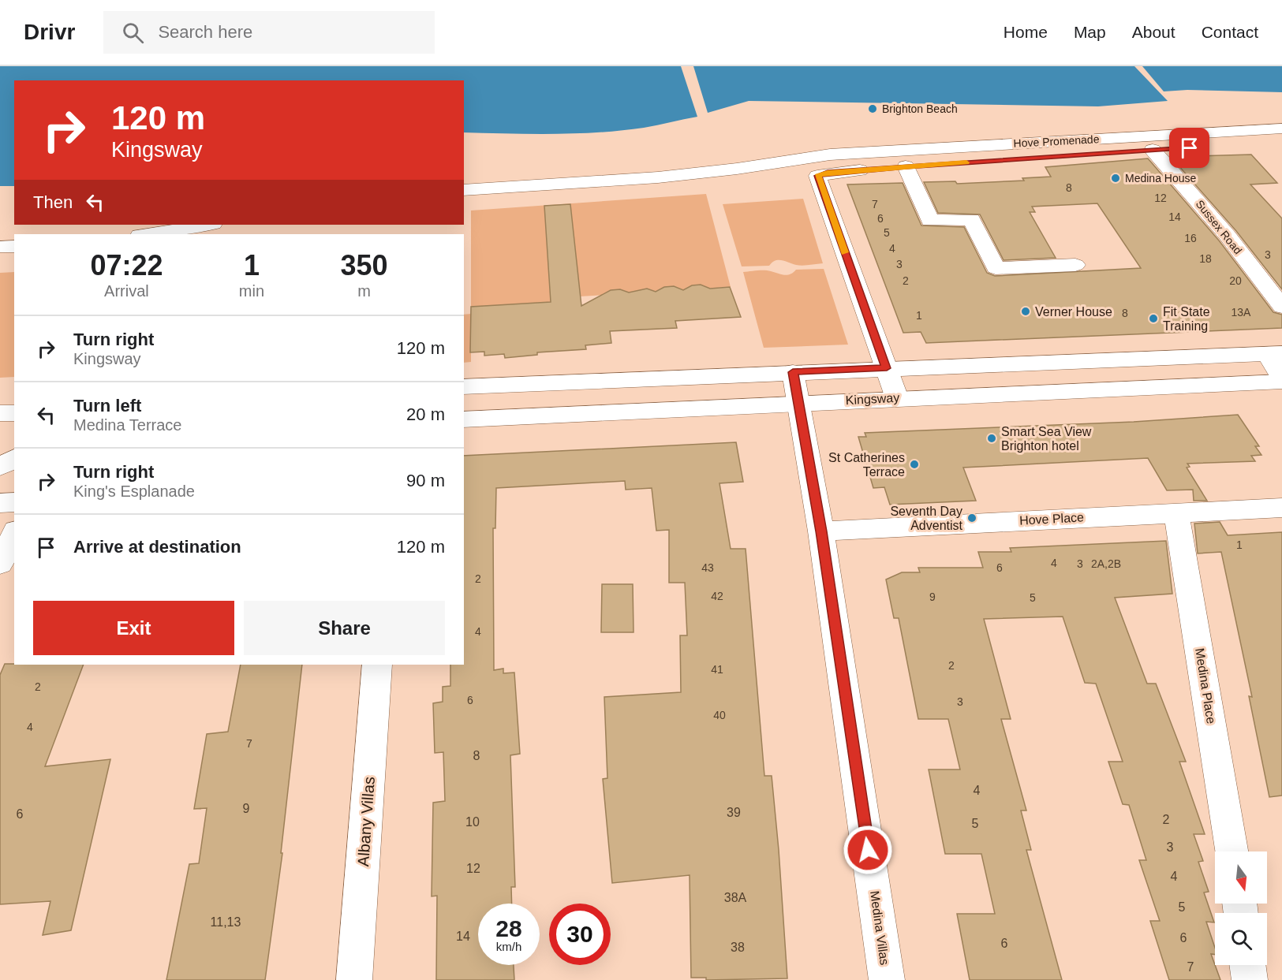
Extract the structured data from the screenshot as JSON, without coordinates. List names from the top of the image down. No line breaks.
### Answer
{"streets":{"street":["Hove Promenade","Sussex Road","Kingsway","Hove Place","Medina Place","Albany Villas","Medina Villas"]},"crossings":[["Kingsway","Medina Villas"],["Hove Place","Medina Place"],["Hove Place","Medina Villas"]],"places":["Brighton Beach","Medina House","Verner House","Fit State Training","Smart Sea View Brighton hotel","St Catherines Terrace","Seventh Day Adventist"],"house_numbers":["8","12","7","14","6","5","16","4","3","18","3","2","20","13A","8","1","1","4","3","2A,2B","43","6","2","42","9","5","4","2","41","2","6","3","40","4","7","8","4","9","39","6","2","10","5","3","12","4","38A","5","11,13","14","6","6","38","7"],"north":"bottom","page":{"header":"Drivr","search":"Search here","nav":["Home","Map","About","Contact"],"turn":["120 m","Kingsway"],"then":"Then","eta":["07:22","Arrival","1","min","350","m"],"list":[{"name":"Turn right","note":"Kingsway","value":"120 m"},{"name":"Turn left","note":"Medina Terrace","value":"20 m"},{"name":"Turn right","note":"King's Esplanade","value":"90 m"},{"name":"Arrive at destination","value":"120 m"}],"buttons":["Exit","Share"],"speed":"28 km/h","limit":"30"}}
